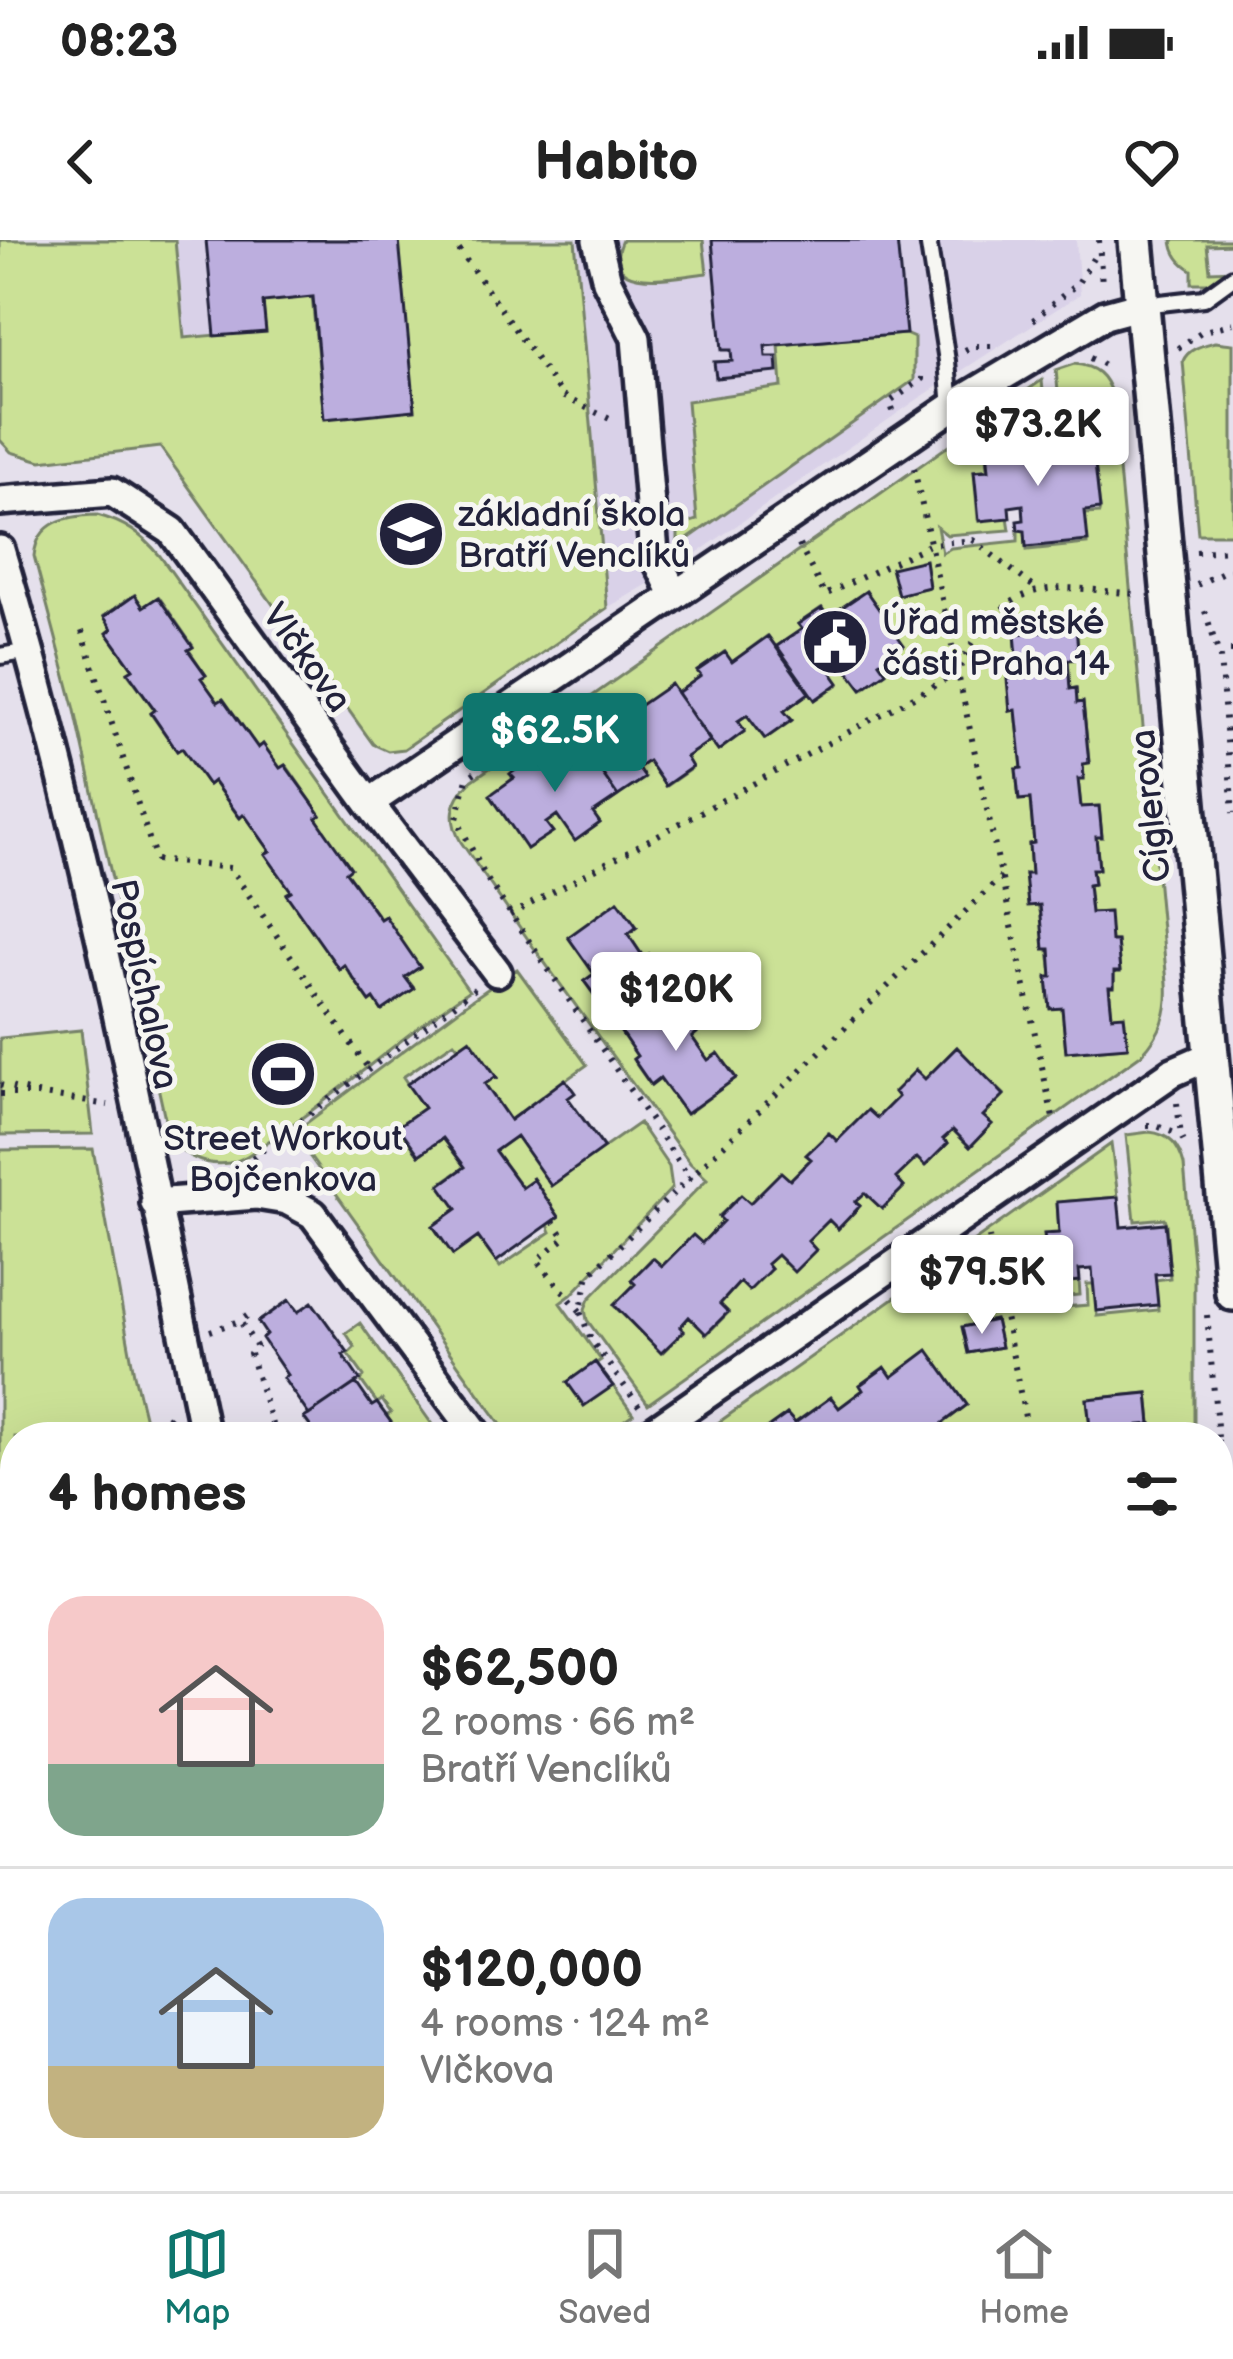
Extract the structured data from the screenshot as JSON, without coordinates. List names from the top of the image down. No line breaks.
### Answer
{"streets":{"street":["Vlčkova","Cíglerova","Pospíchalova"]},"places":{"school or university":["základní škola Bratří Venclíků"],"public building":["Úřad městské části Praha 14"],"sports":["Street Workout Bojčenkova"]},"page":{"status":"08:23","header":"Habito","price":["$73.2K","$62.5K","$120K","$79.5K"],"heading":"4 homes","list":[{"name":"$62,500","note":"2 rooms · 66 m² · Bratří Venclíků"},{"name":"$120,000","note":"4 rooms · 124 m² · Vlčkova"}],"tabs":["Map","Saved","Home"]}}
